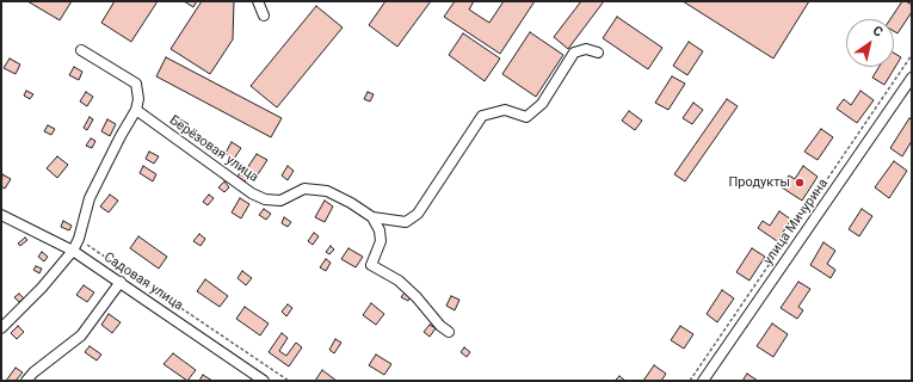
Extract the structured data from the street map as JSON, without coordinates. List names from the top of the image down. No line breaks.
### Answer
{"streets":{"street":["Берёзовая улица","улица Мичурина","Садовая улица"]},"places":["Продукты"],"north":"top right"}
